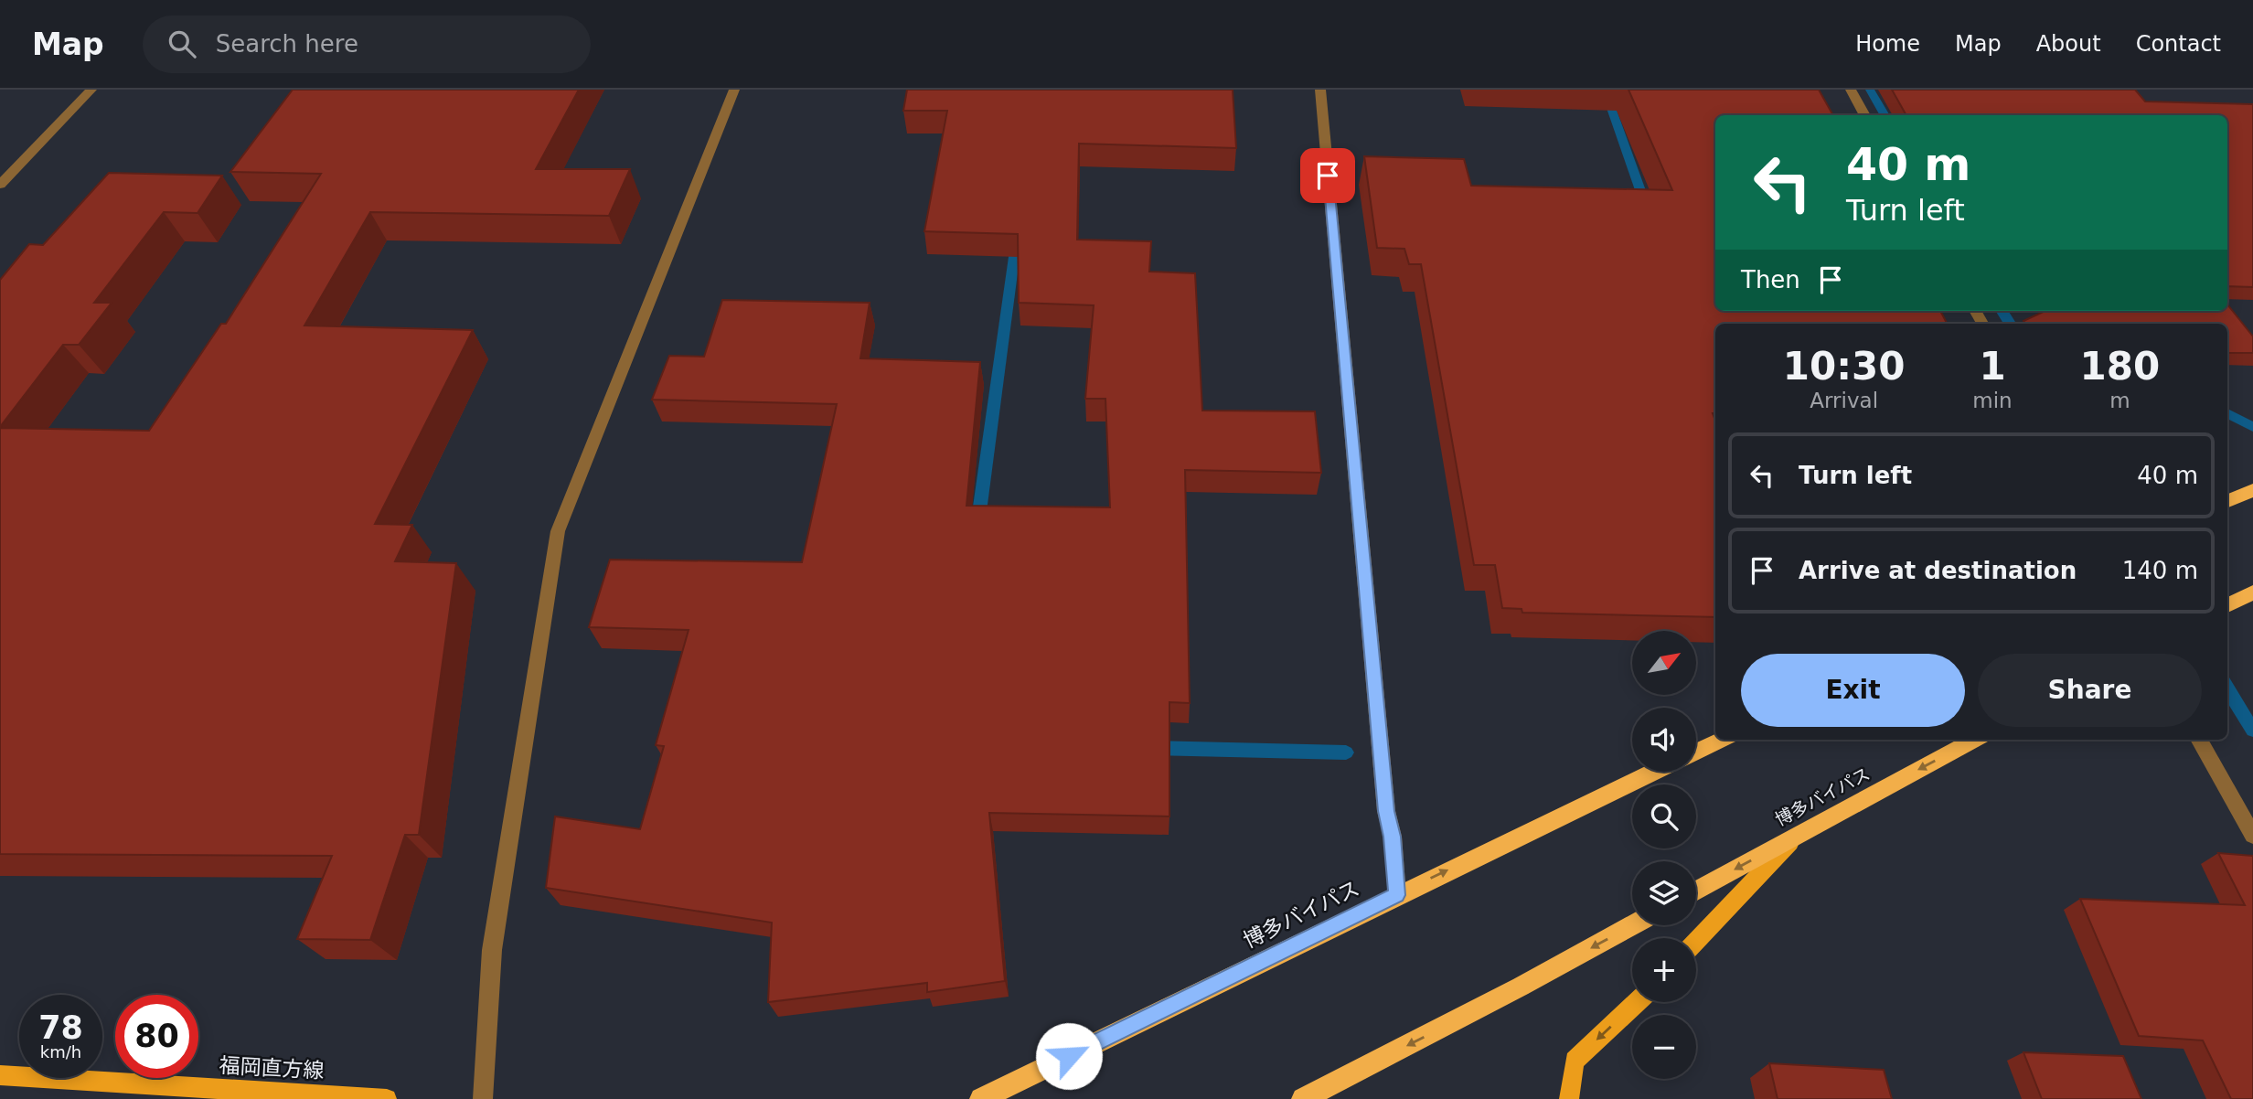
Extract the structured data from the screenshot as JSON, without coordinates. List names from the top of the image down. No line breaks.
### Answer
{"streets":{"highway":["博多バイパス"],"main road":["福岡直方線"]},"north":"top right","page":{"header":"Map","search":"Search here","nav":["Home","Map","About","Contact"],"turn":["40 m","Turn left"],"then":"Then","eta":["10:30","Arrival","1","min","180","m"],"list":[{"name":"Turn left","value":"40 m"},{"name":"Arrive at destination","value":"140 m"}],"map_buttons":["+","−"],"buttons":["Exit","Share"],"speed":"78 km/h","limit":"80"}}
